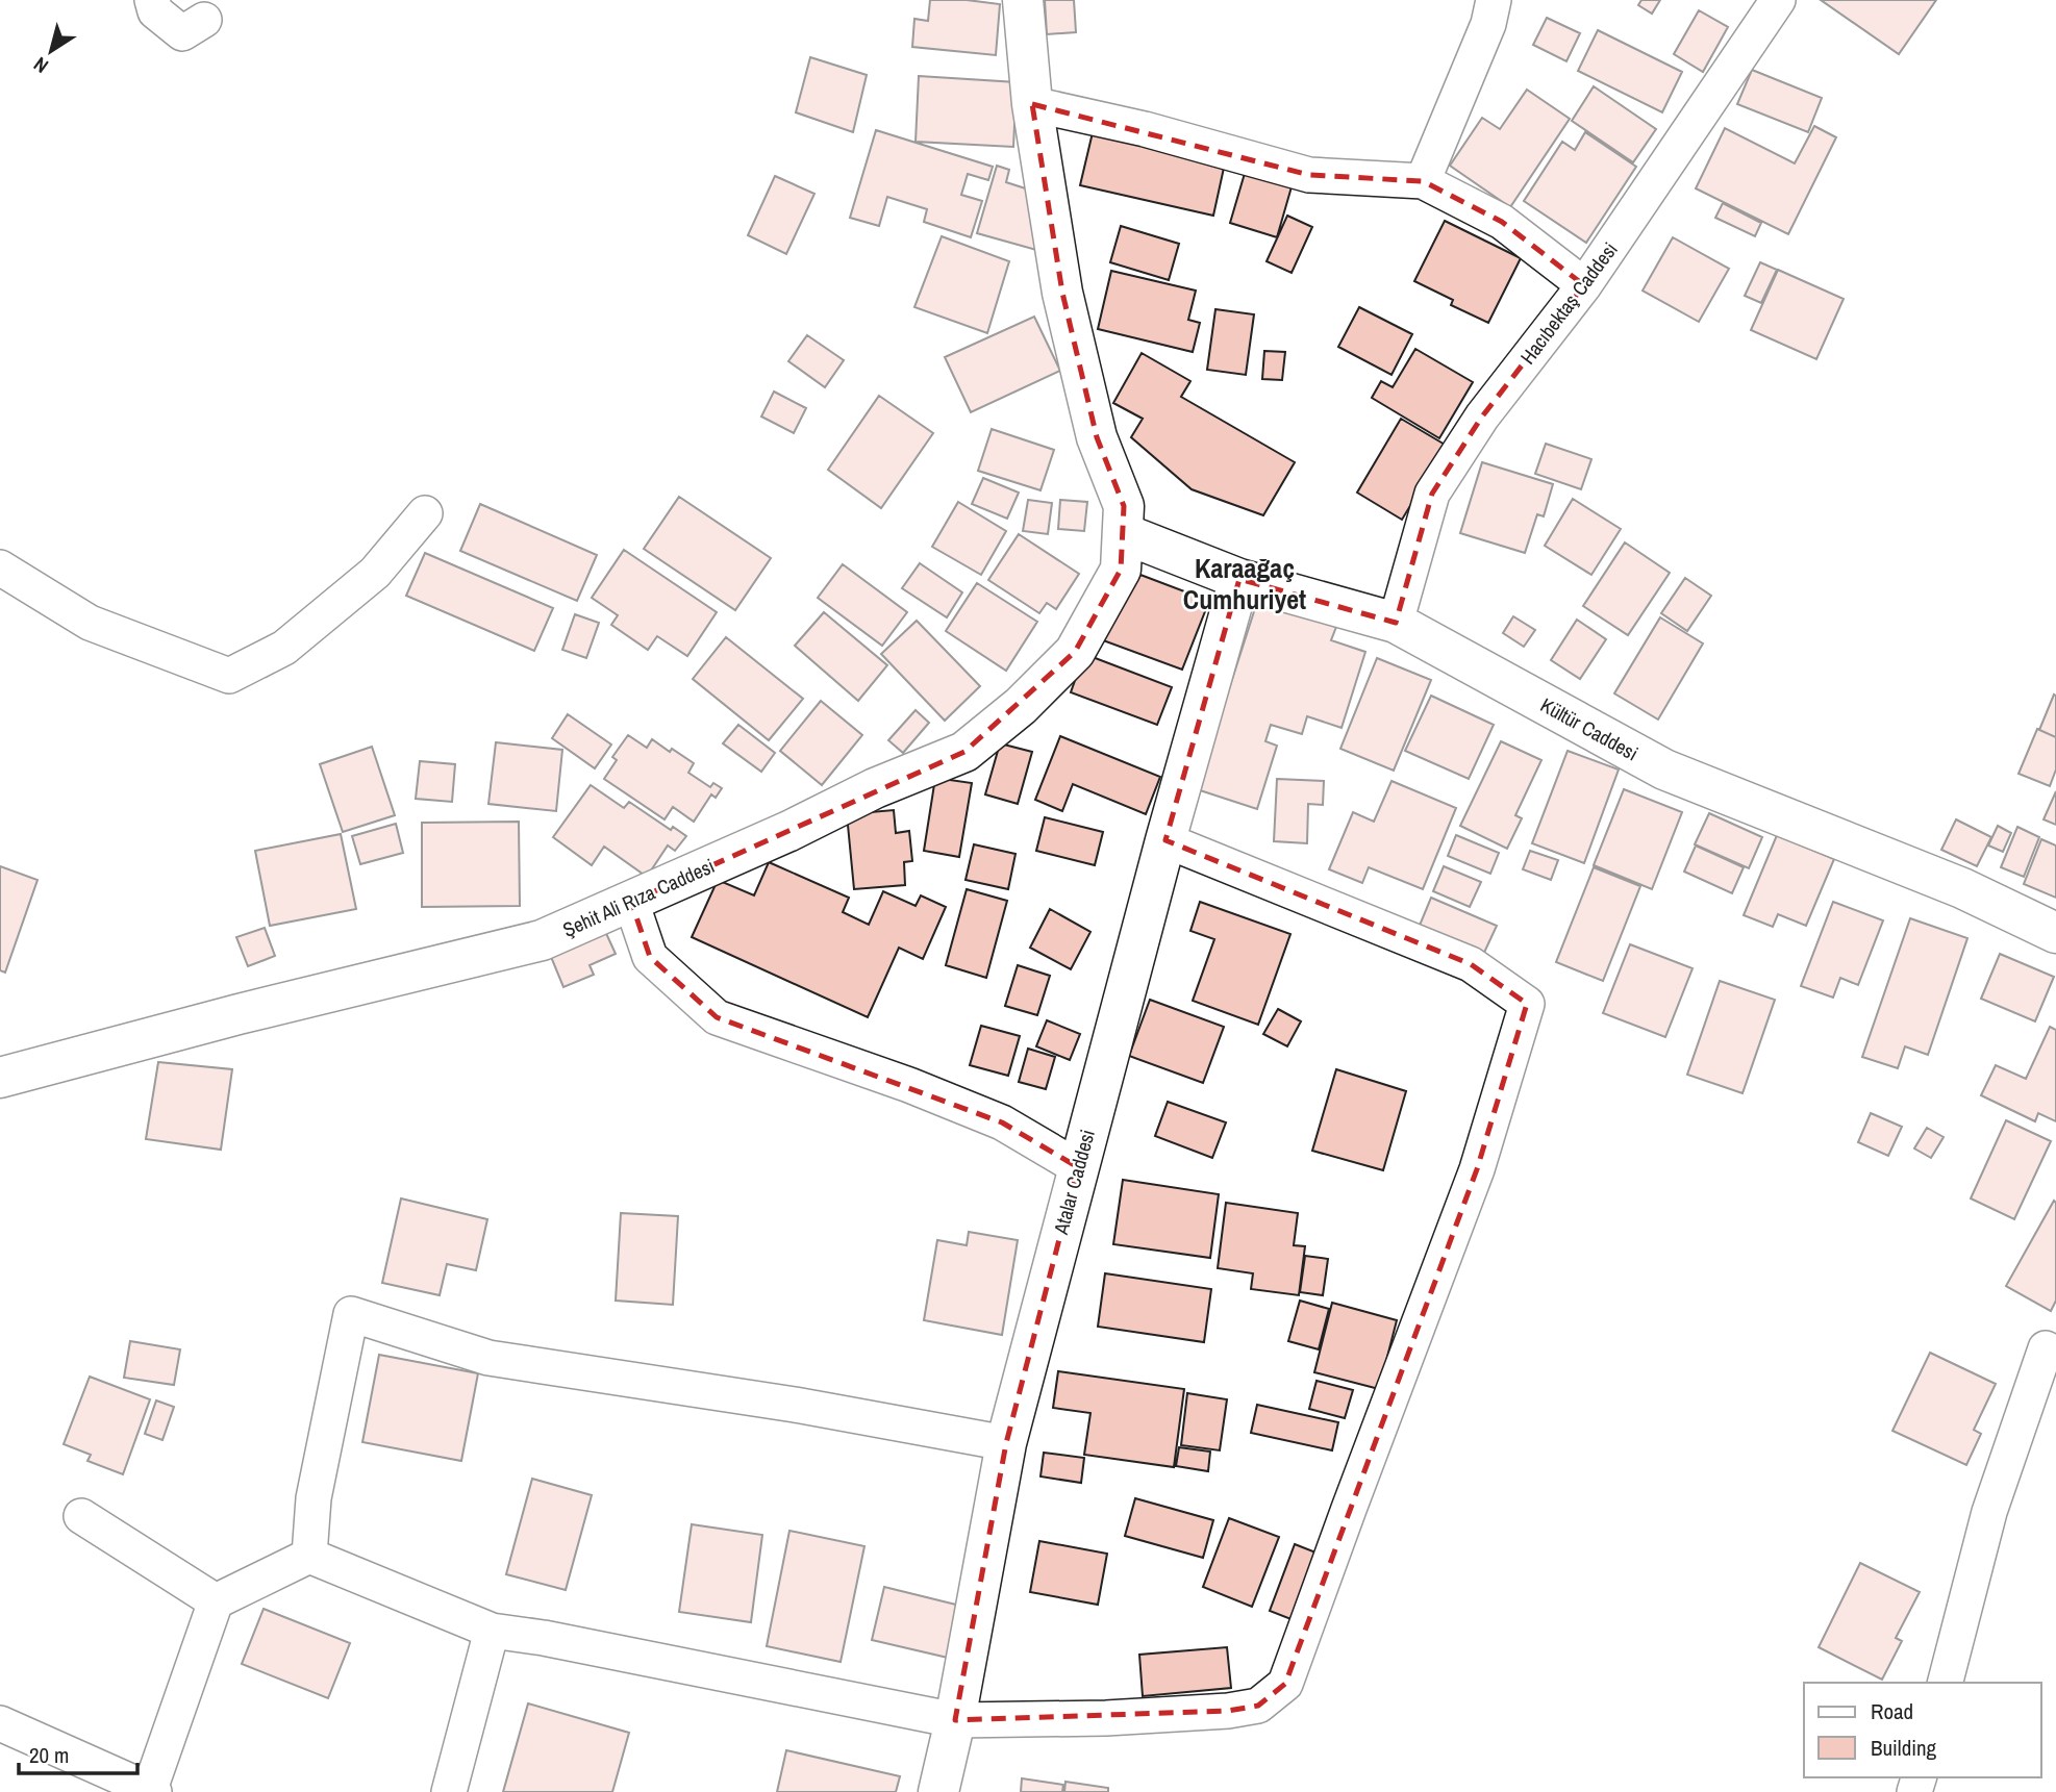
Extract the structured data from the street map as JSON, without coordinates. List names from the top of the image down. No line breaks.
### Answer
{"streets":{"street":["Hacıbektaş Caddesi","Kültür Caddesi","Şehit Ali Rıza Caddesi","Atalar Caddesi"]},"crossings":[["Hacıbektaş Caddesi","Kültür Caddesi"],["Kültür Caddesi","Şehit Ali Rıza Caddesi"],["Kültür Caddesi","Atalar Caddesi"]],"districts":["Karaağaç Cumhuriyet"],"legend":["Road","Building"],"scale_bar":"20 m","north":"bottom left"}
